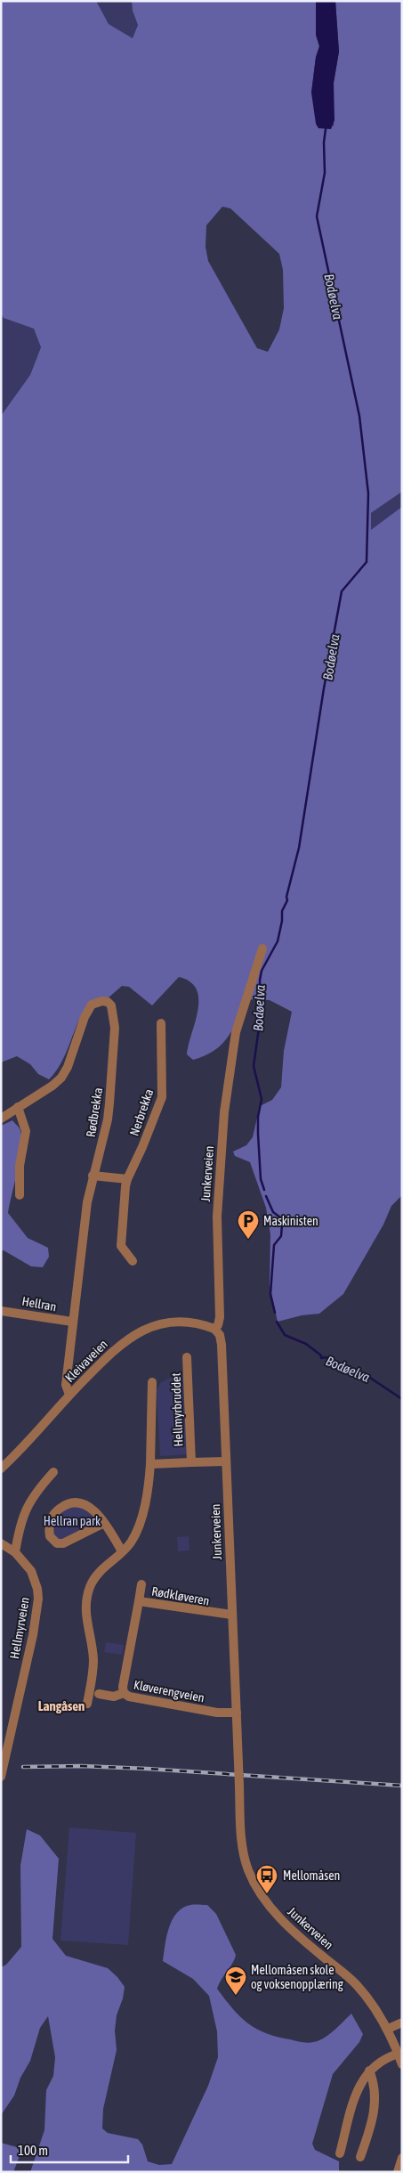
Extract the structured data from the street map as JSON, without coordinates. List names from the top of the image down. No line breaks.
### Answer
{"streets":{"street":["Rødbrekka","Nerbrekka","Junkerveien","Hellran","Kleivaveien","Hellmyrbruddet","Rødkløveren","Hellmyrveien","Kløverengveien"]},"crossings":[["Rødbrekka","Hellran"],["Rødbrekka","Kleivaveien"],["Junkerveien","Kleivaveien"],["Junkerveien","Hellmyrbruddet"],["Junkerveien","Rødkløveren"],["Junkerveien","Kløverengveien"],["Rødkløveren","Kløverengveien"]],"districts":["Langåsen"],"water":["Bodøelva"],"parks":["Hellran park"],"places":{"parking":["Maskinisten"],"bus stop":["Mellomåsen"],"school or university":["Mellomåsen skole og voksenopplæring"]},"scale_bar":"100 m"}
